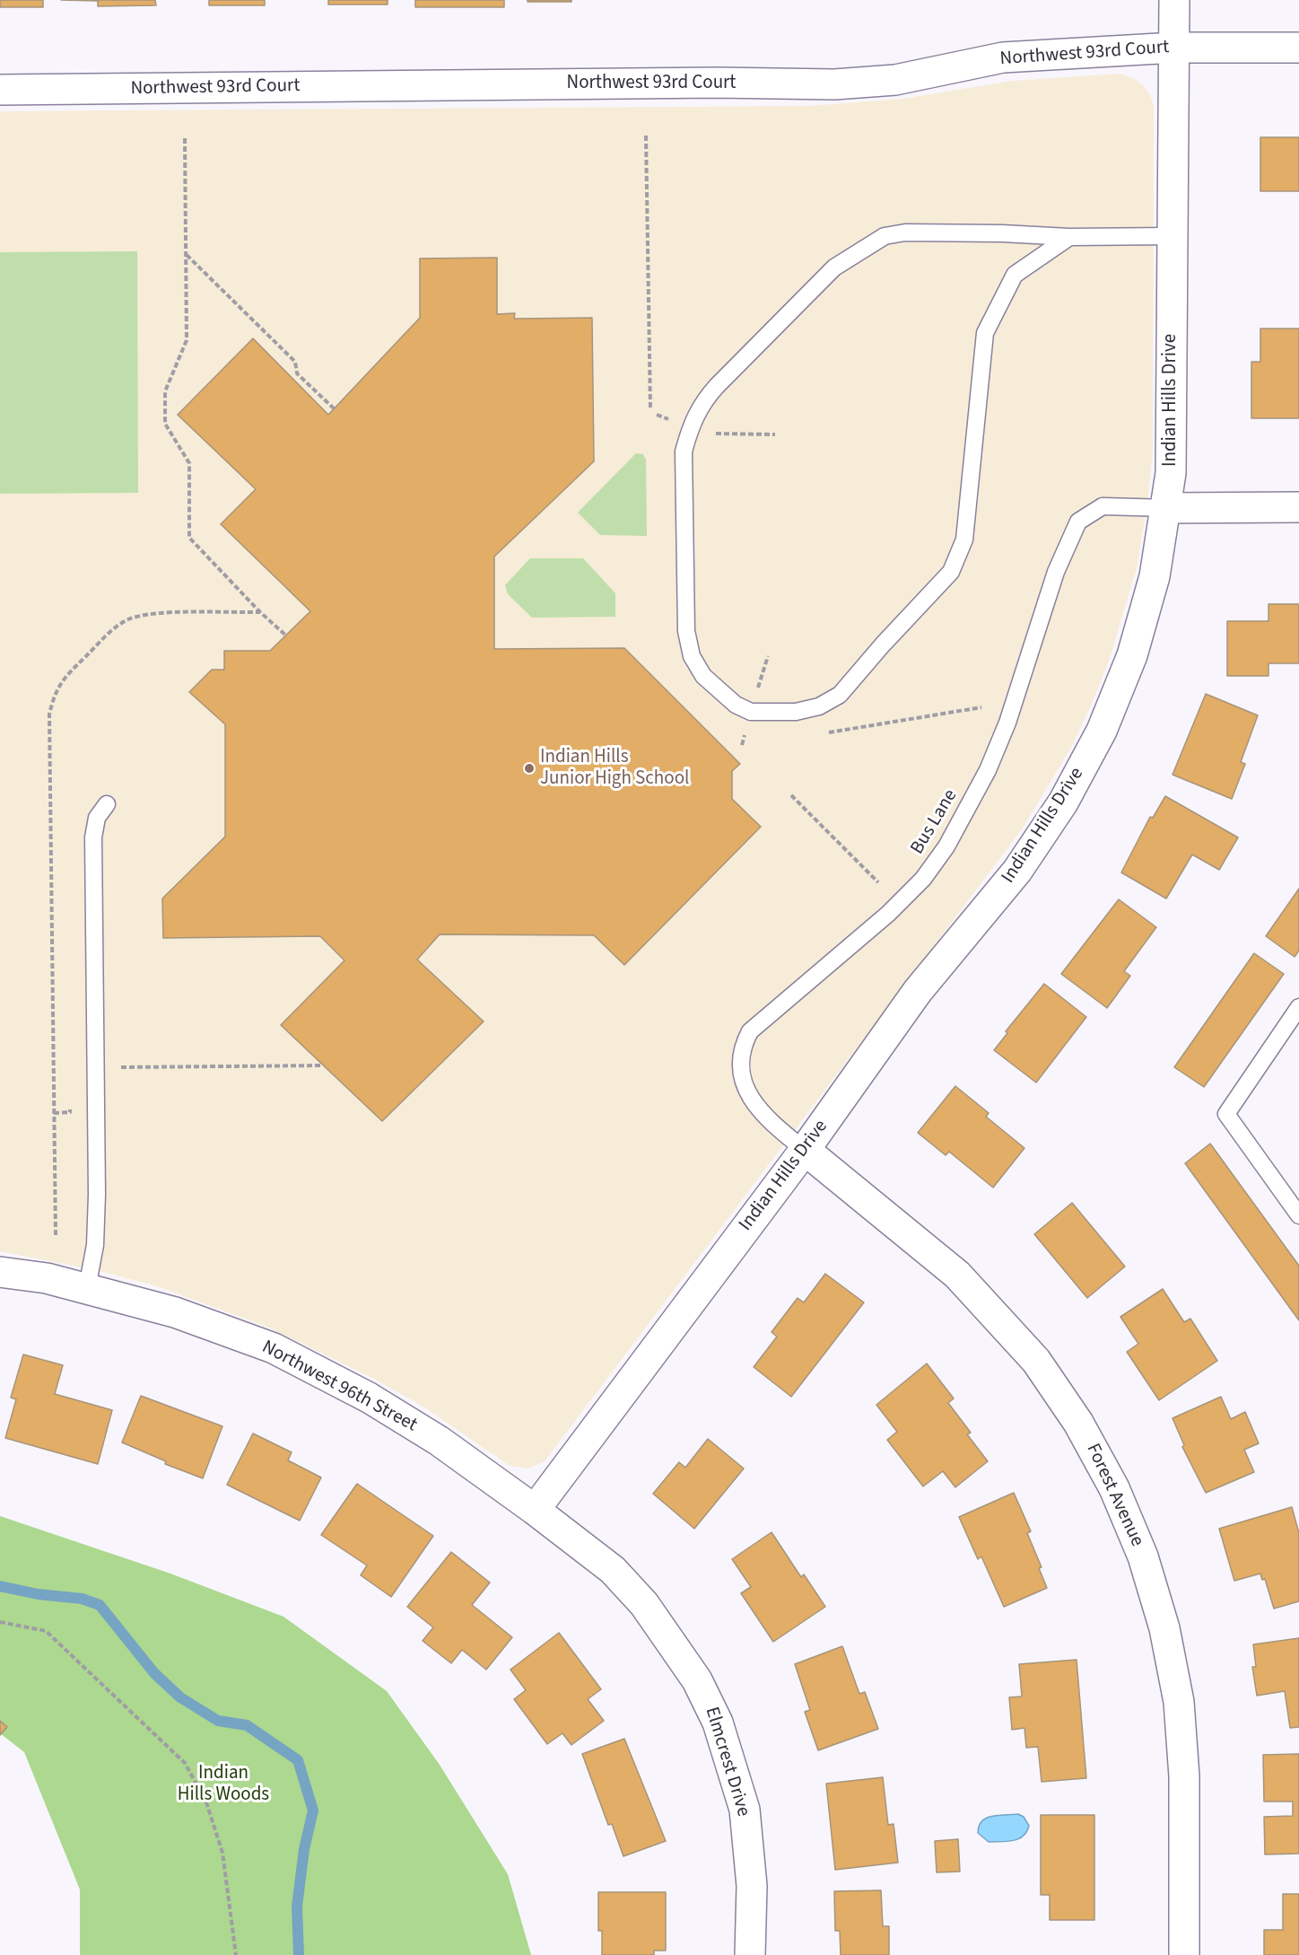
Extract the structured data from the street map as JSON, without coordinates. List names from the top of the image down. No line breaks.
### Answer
{"streets":{"street":["Northwest 93rd Court","Indian Hills Drive","Northwest 96th Street","Forest Avenue","Elmcrest Drive"],"lane":["Bus Lane"]},"crossings":[["Northwest 93rd Court","Indian Hills Drive"],["Indian Hills Drive","Bus Lane"],["Indian Hills Drive","Northwest 96th Street"],["Indian Hills Drive","Forest Avenue"],["Indian Hills Drive","Elmcrest Drive"],["Bus Lane","Forest Avenue"],["Northwest 96th Street","Elmcrest Drive"]],"parks":["Indian Hills Woods"],"places":["Indian Hills Junior High School"]}
